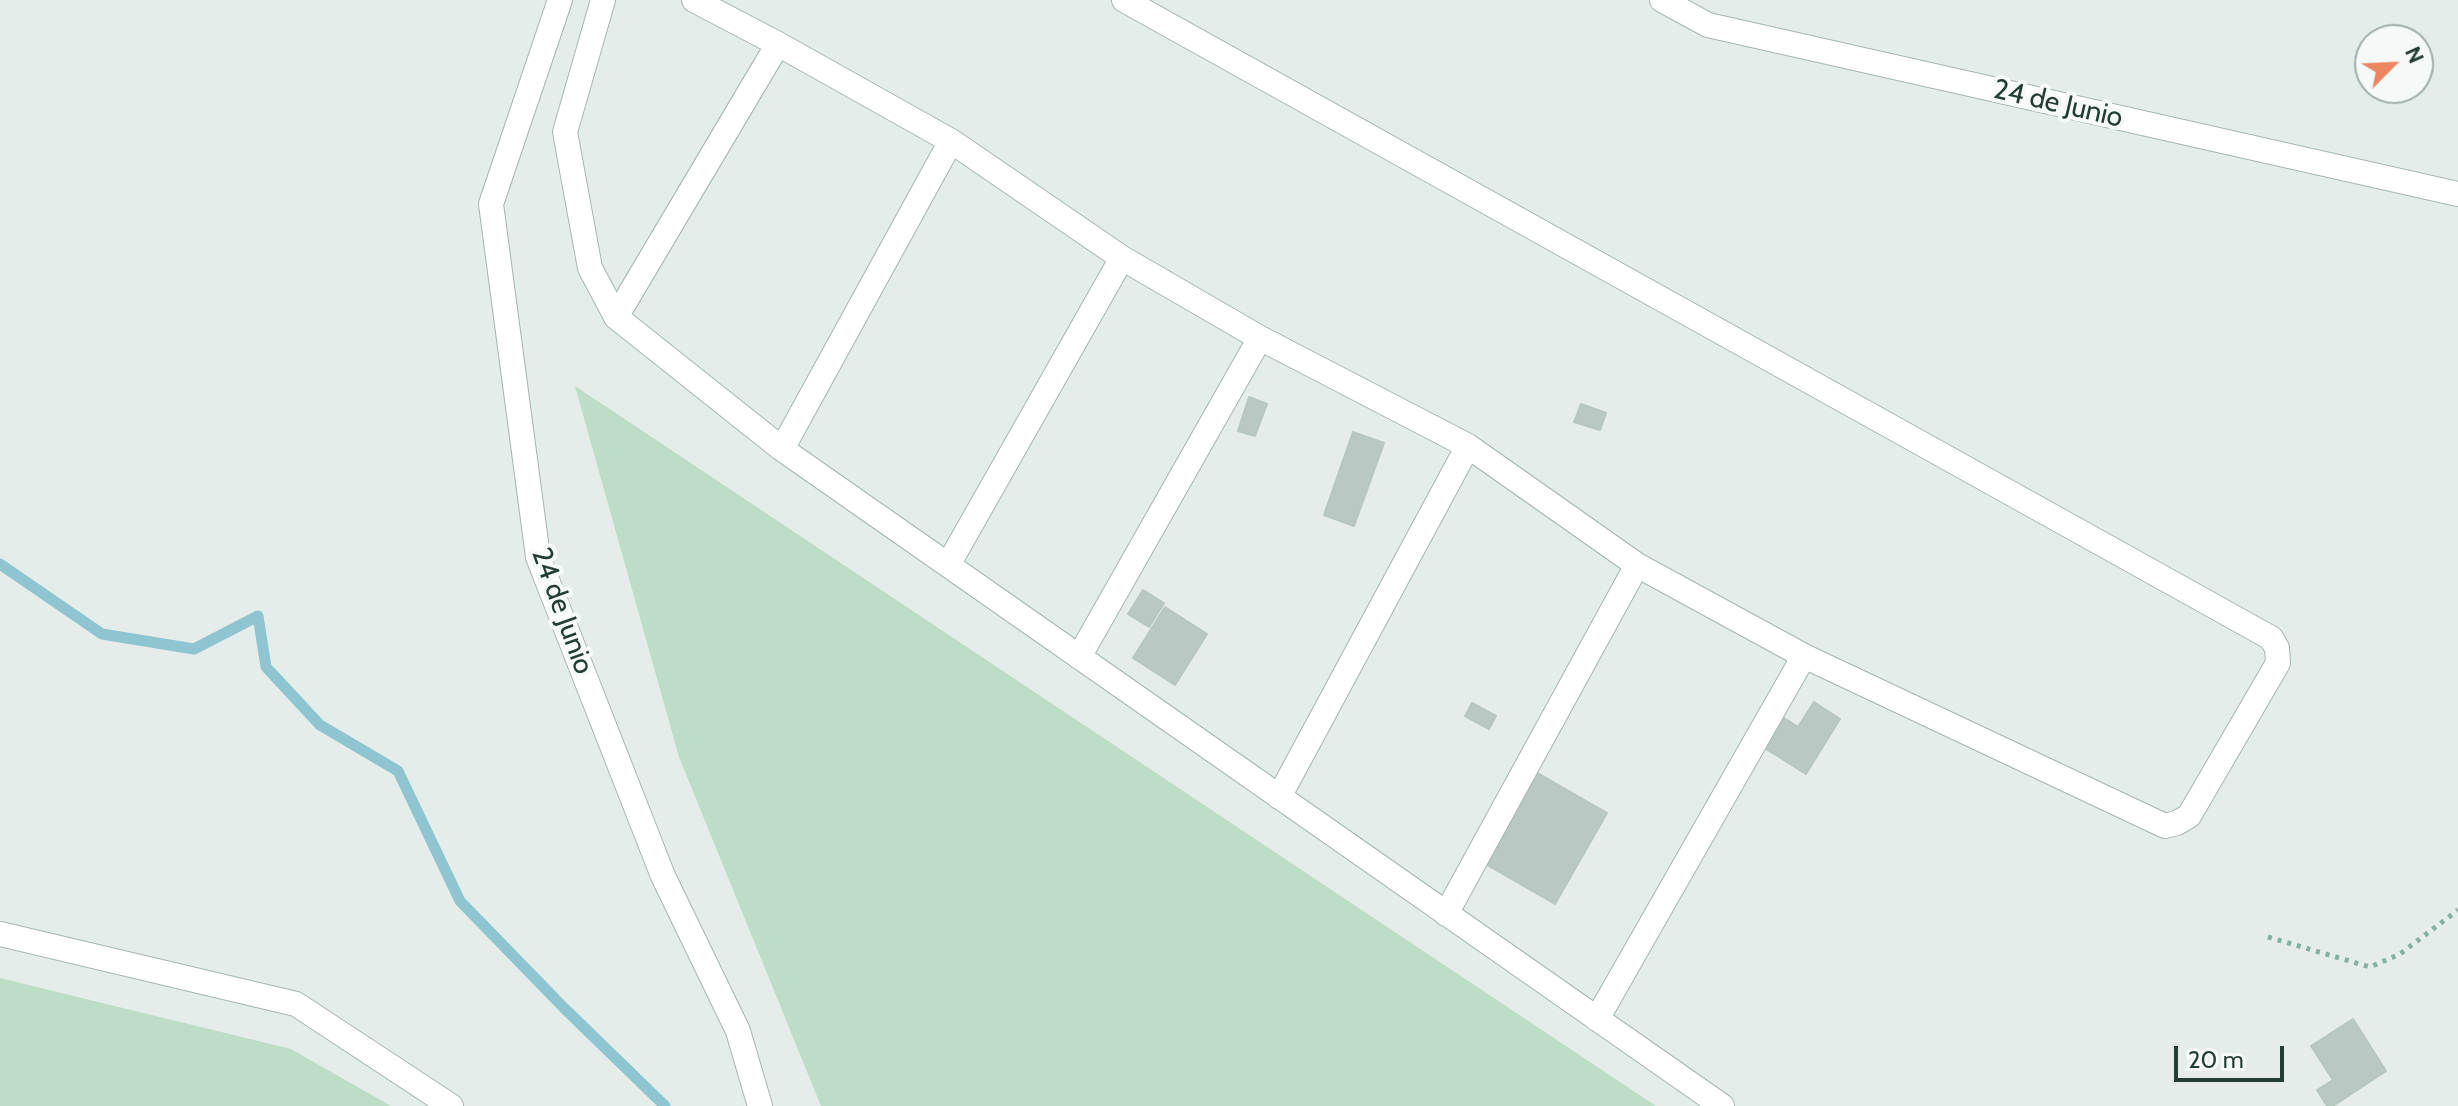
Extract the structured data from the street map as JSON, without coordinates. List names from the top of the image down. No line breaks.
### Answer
{"streets":{"street":["24 de Junio"]},"scale_bar":"20 m","north":"top right"}
